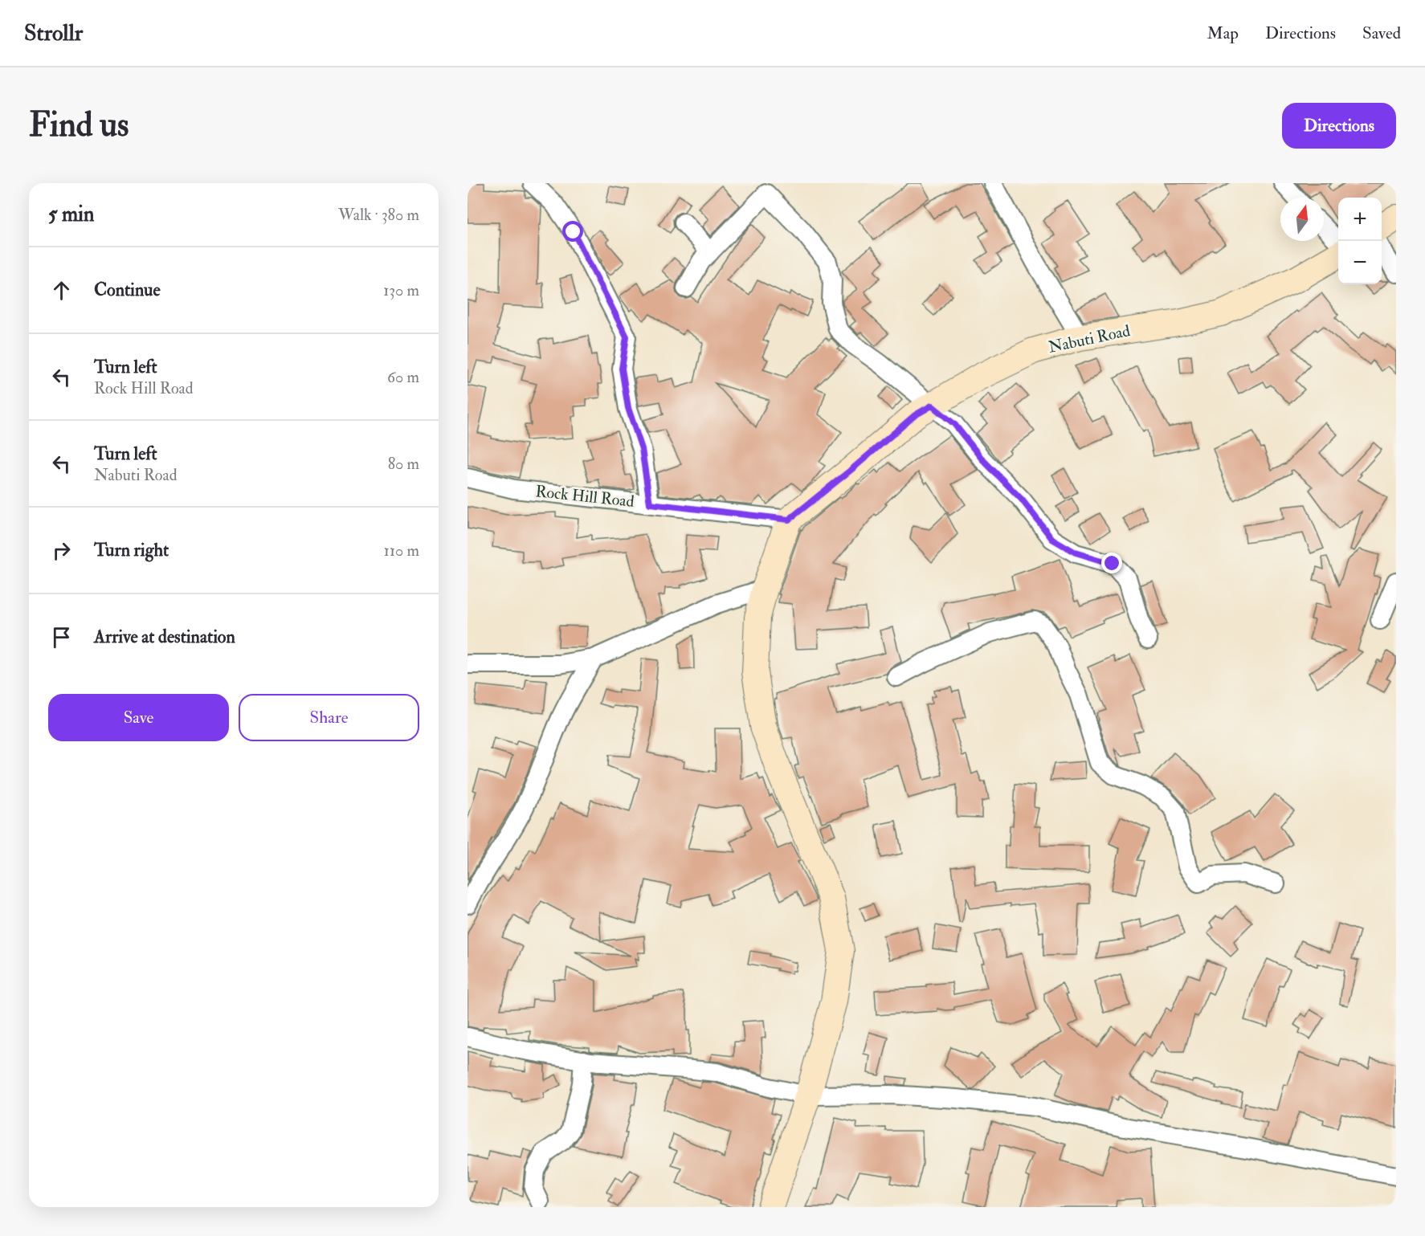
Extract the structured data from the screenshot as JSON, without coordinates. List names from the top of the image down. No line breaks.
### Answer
{"streets":{"street":["Nabuti Road","Rock Hill Road"]},"crossings":[["Nabuti Road","Rock Hill Road"]],"north":"top","page":{"header":"Strollr","nav":["Map","Directions","Saved"],"buttons":["Directions",["Save","Share"]],"title":"Find us","heading":["5 min","Walk · 380 m"],"map_buttons":["+","−"],"list":[["Continue","130 m"],["Turn left","Rock Hill Road","60 m"],["Turn left","Nabuti Road","80 m"],["Turn right","110 m"],"Arrive at destination"]}}
